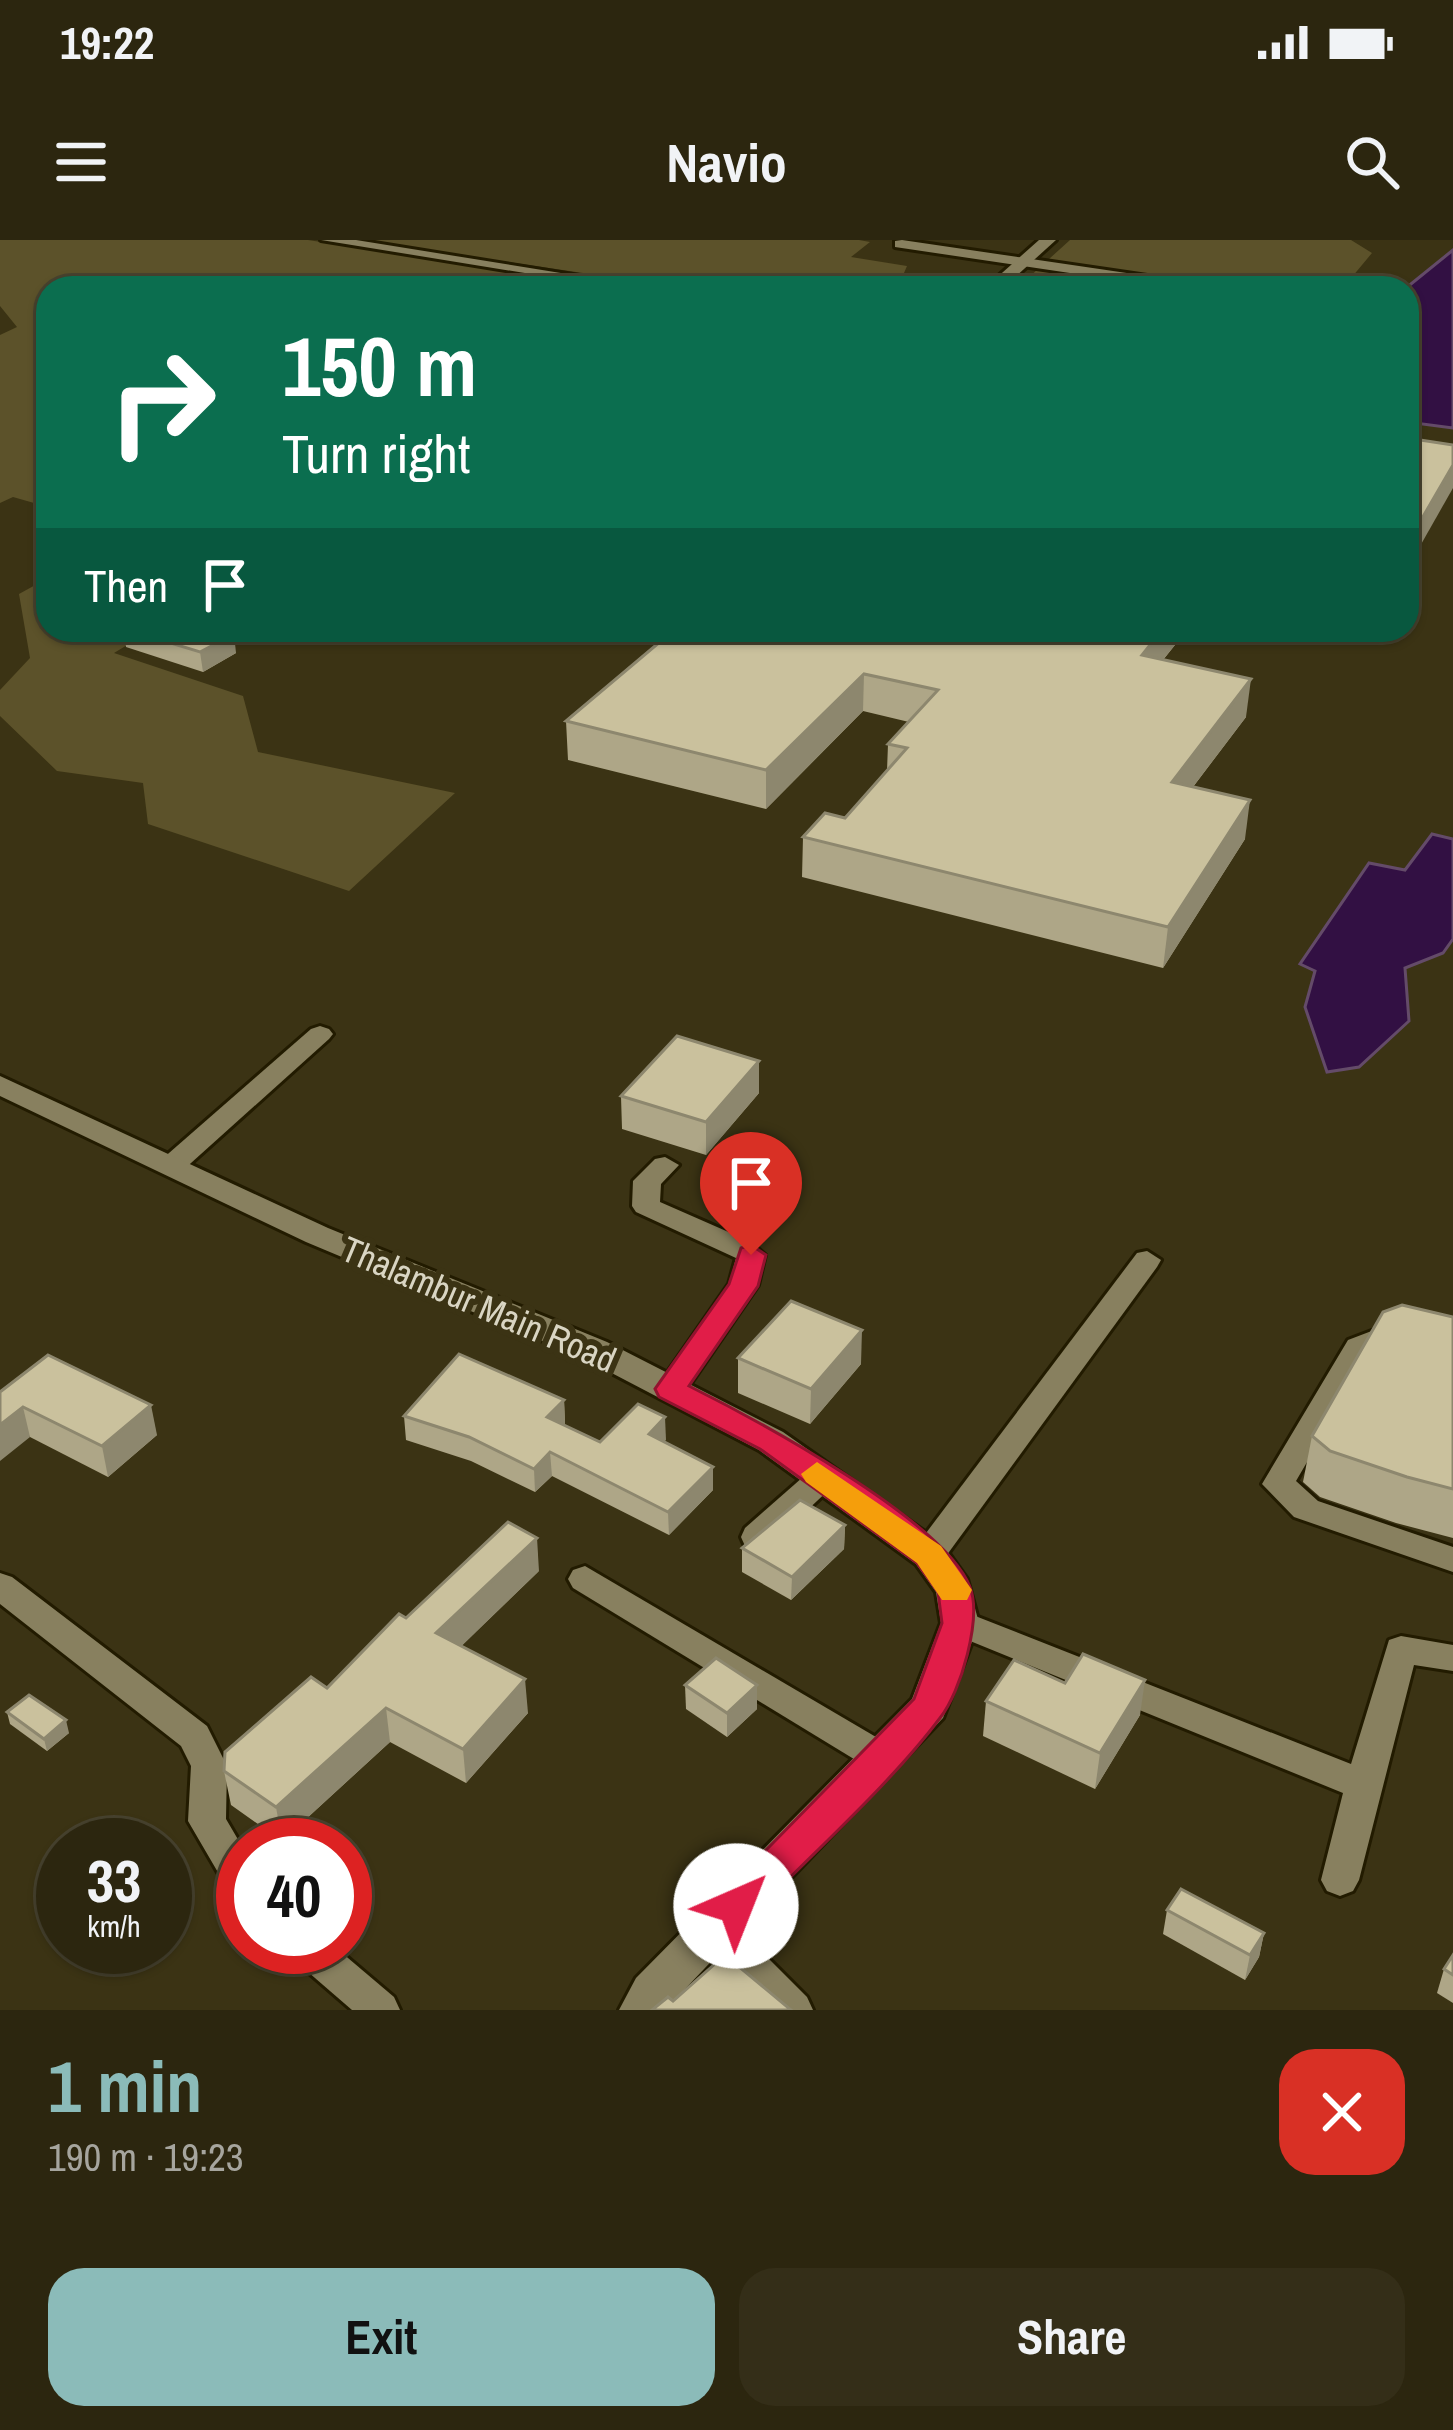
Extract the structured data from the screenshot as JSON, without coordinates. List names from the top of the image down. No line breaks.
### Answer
{"streets":{"street":["Thalambur Main Road"]},"page":{"status":"19:22","header":"Navio","turn":["150 m","Turn right"],"then":"Then","speed":"33 km/h","limit":"40","heading":["1 min","190 m · 19:23"],"buttons":["Exit","Share"]}}
